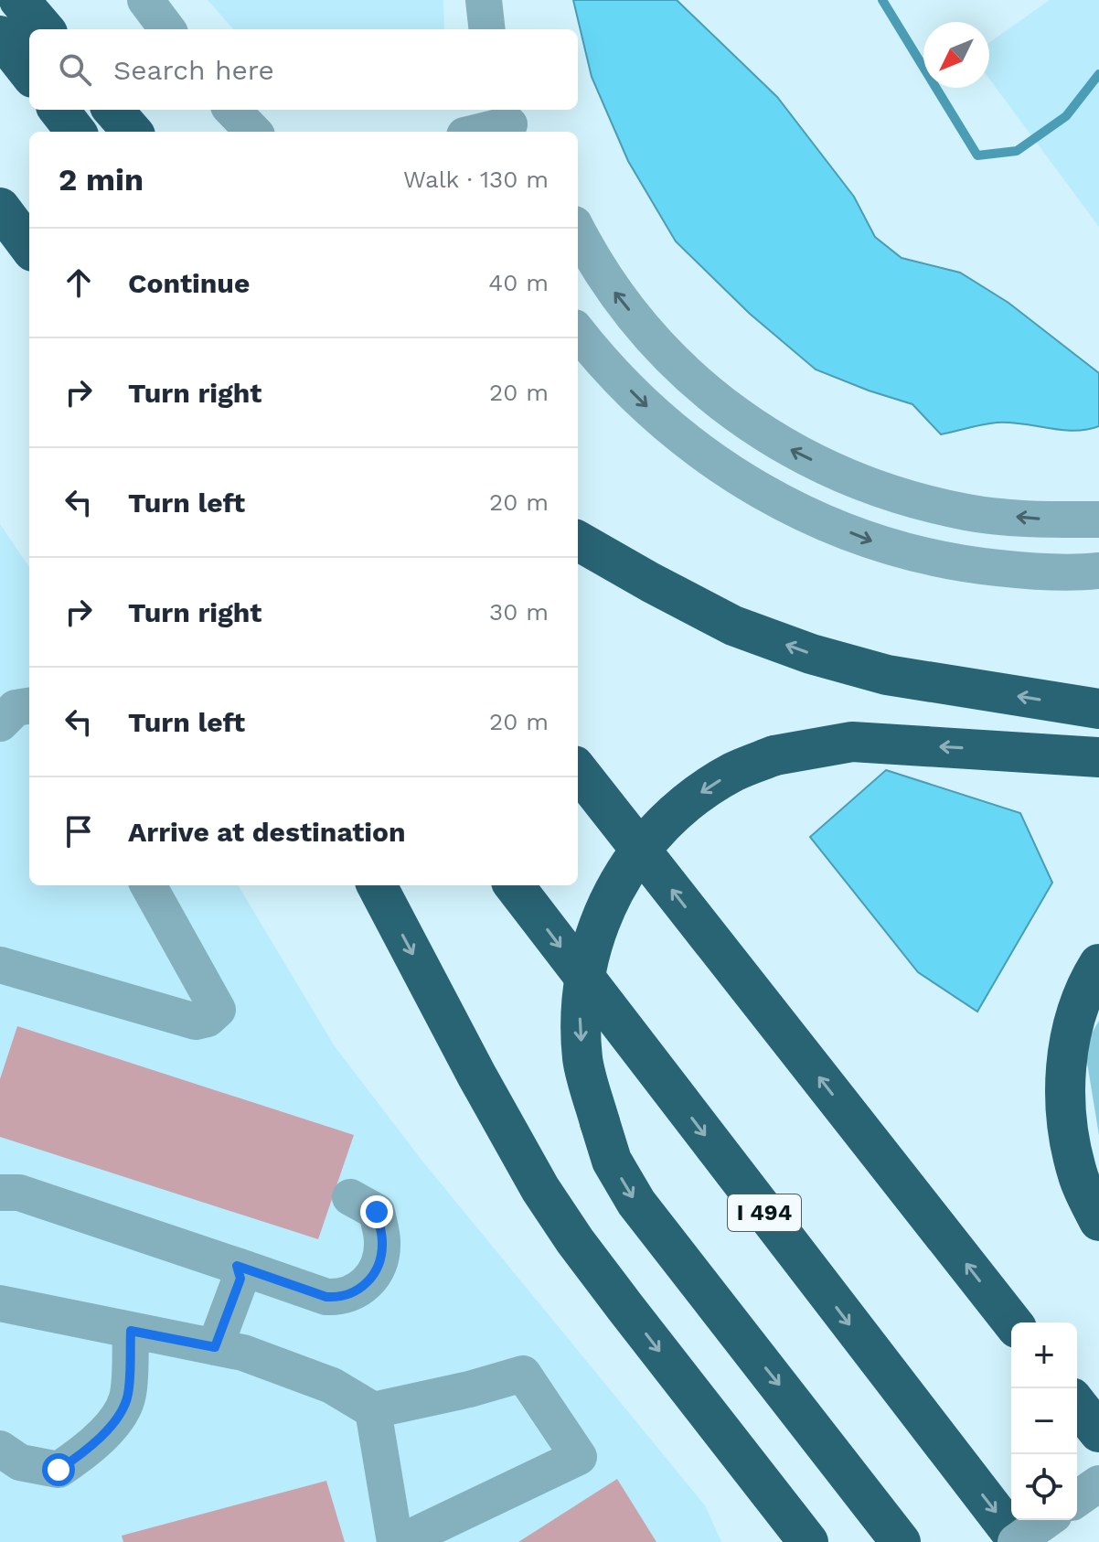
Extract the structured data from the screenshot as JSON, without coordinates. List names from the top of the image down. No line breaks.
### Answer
{"streets":{"highway":["I 494"]},"north":"bottom left","page":{"search":"Search here","heading":["2 min","Walk · 130 m"],"list":[["Continue","40 m"],["Turn right","20 m"],["Turn left","20 m"],["Turn right","30 m"],["Turn left","20 m"],"Arrive at destination"],"map_buttons":["+","−"]}}
